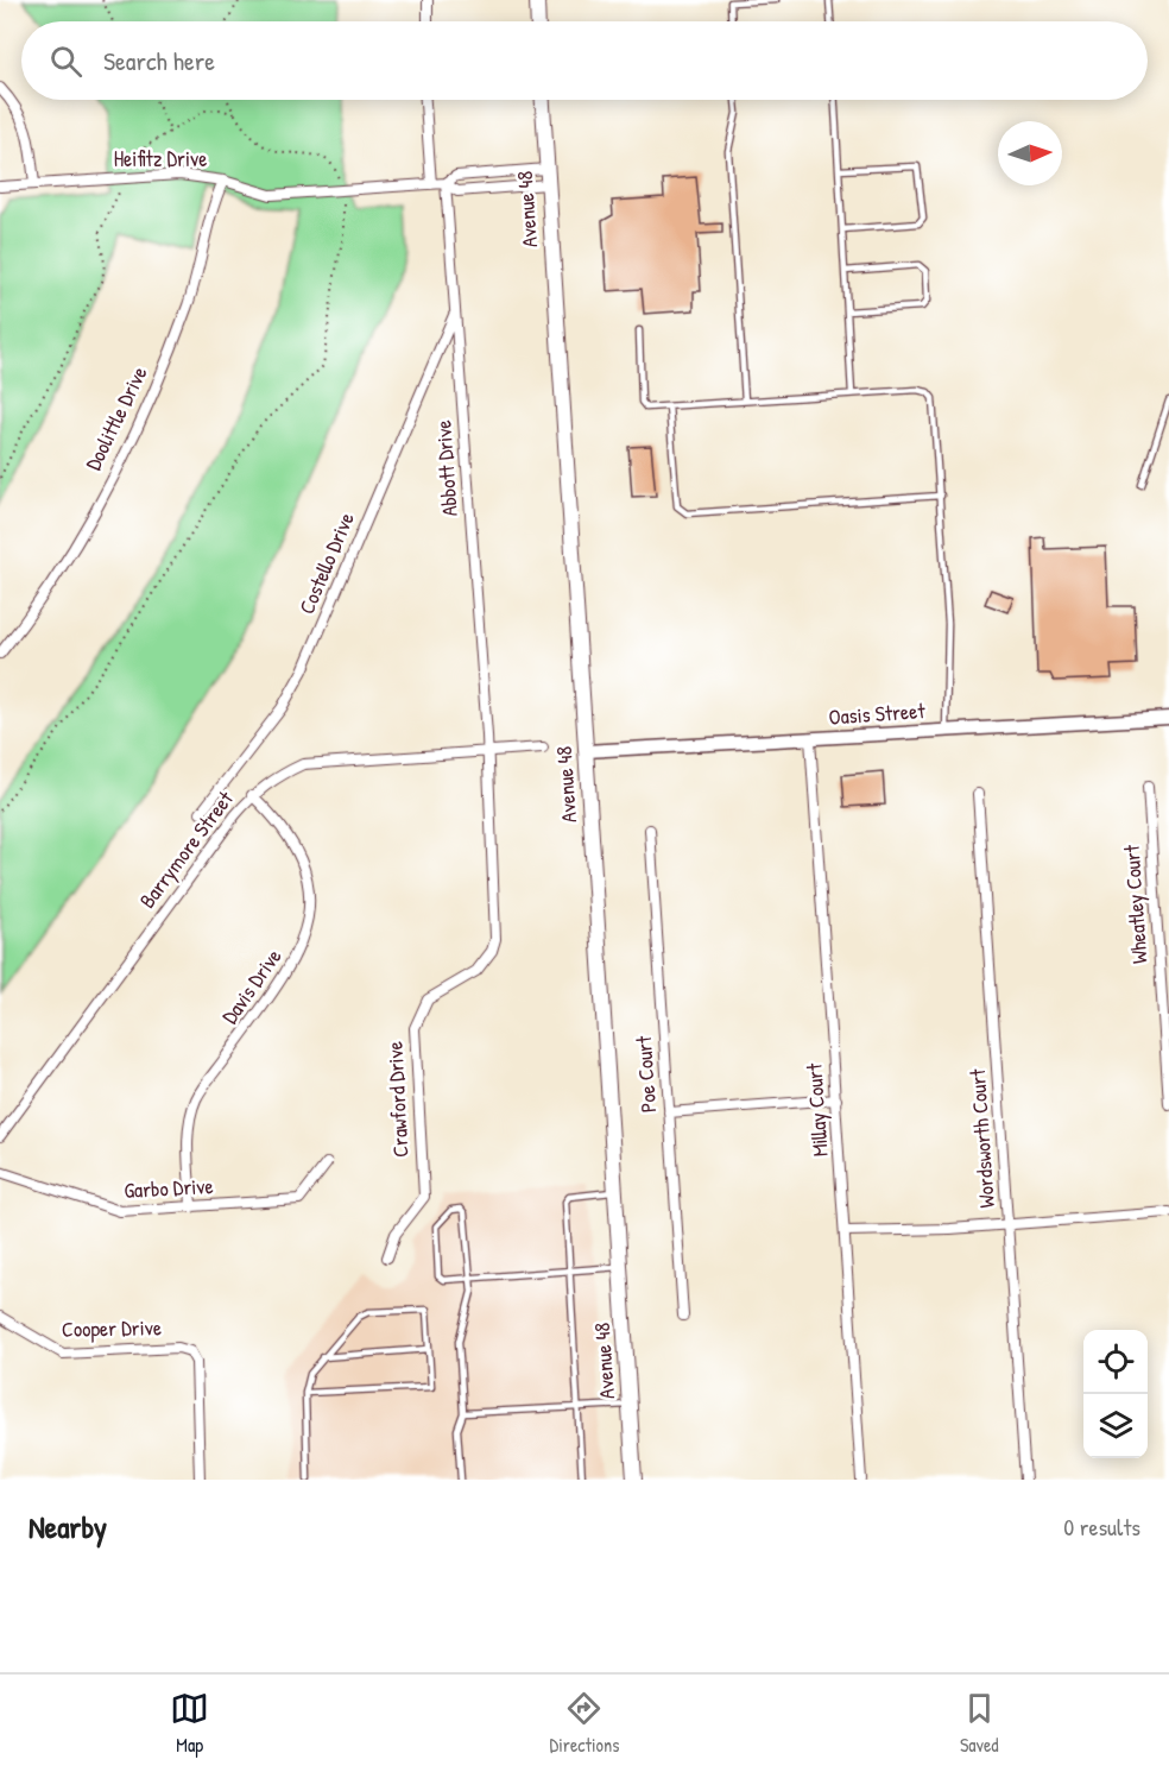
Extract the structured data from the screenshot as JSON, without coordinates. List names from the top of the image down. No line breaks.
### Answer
{"streets":{"main road":["Avenue 48"],"street":["Heifitz Drive","Doolittle Drive","Abbott Drive","Costello Drive","Oasis Street","Barrymore Street","Wheatley Court","Davis Drive","Poe Court","Crawford Drive","Millay Court","Wordsworth Court","Garbo Drive","Cooper Drive"]},"crossings":[["Heifitz Drive","Avenue 48"],["Heifitz Drive","Doolittle Drive"],["Heifitz Drive","Abbott Drive"],["Avenue 48","Oasis Street"],["Abbott Drive","Costello Drive"],["Abbott Drive","Barrymore Street"],["Abbott Drive","Crawford Drive"],["Oasis Street","Millay Court"],["Barrymore Street","Davis Drive"],["Barrymore Street","Crawford Drive"],["Davis Drive","Garbo Drive"]],"north":"right","page":{"search":"Search here","heading":["Nearby","0 results"],"nav":["Map","Directions","Saved"]}}
